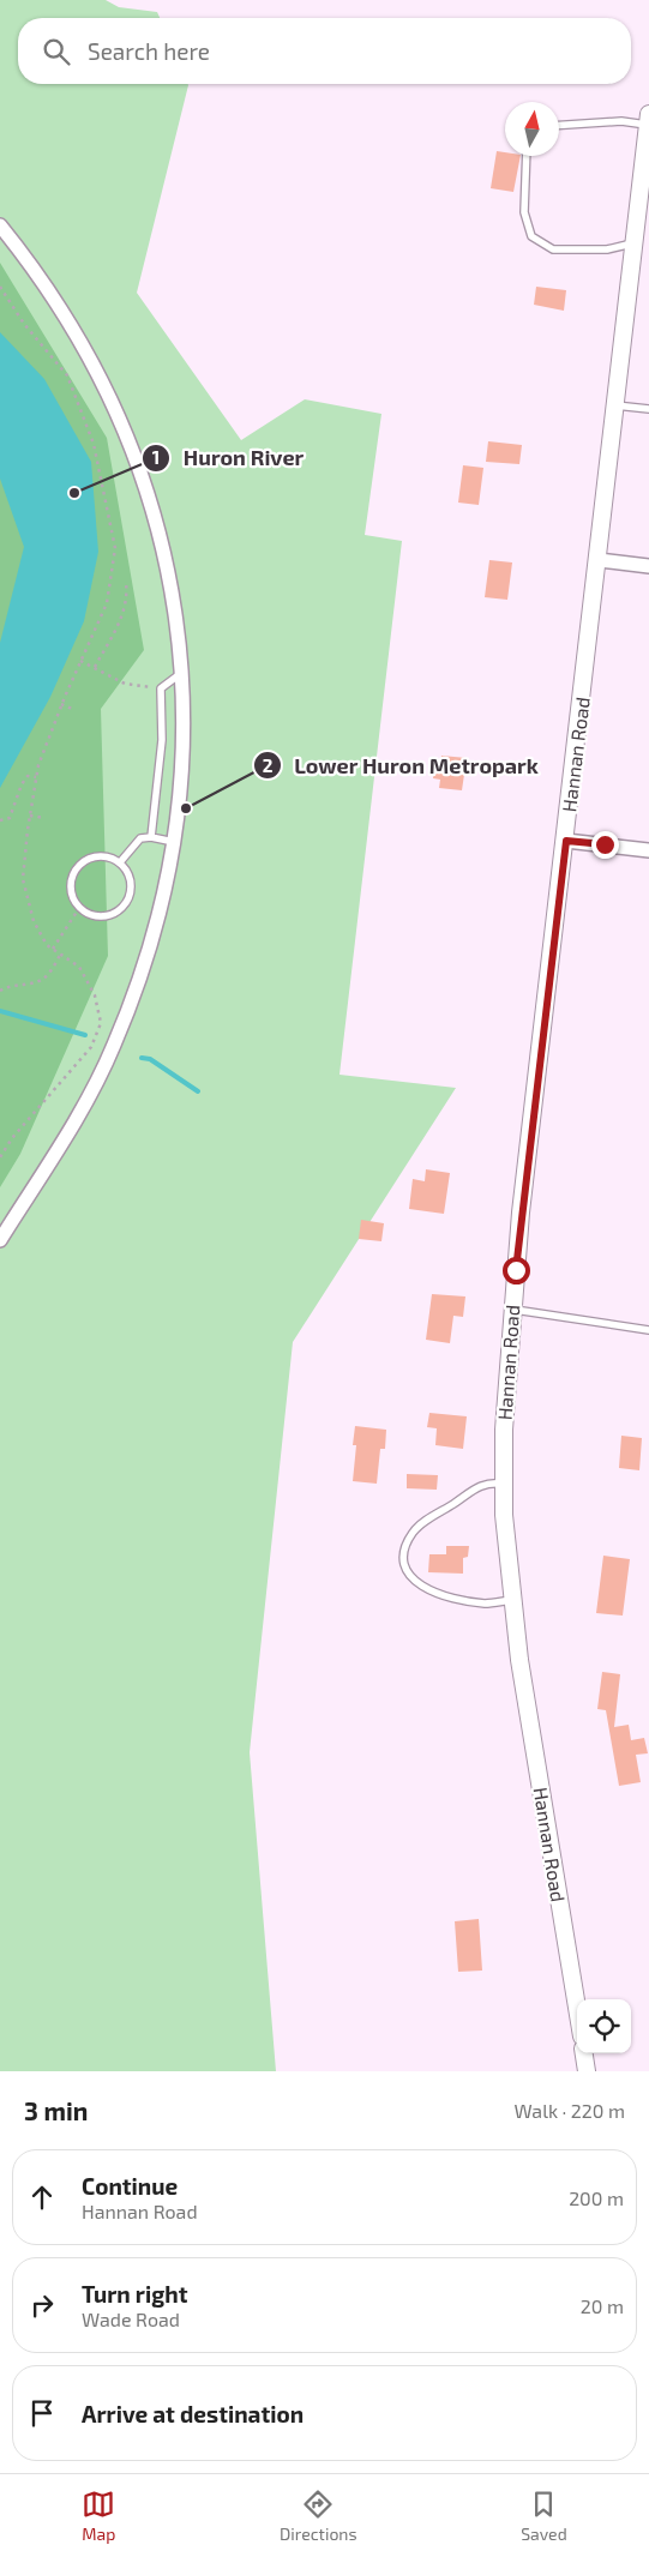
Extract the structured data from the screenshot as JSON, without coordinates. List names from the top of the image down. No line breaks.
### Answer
{"streets":{"street":["Hannan Road"]},"places":["Huron River","Lower Huron Metropark"],"north":"top","page":{"search":"Search here","heading":["3 min","Walk · 220 m"],"list":[["Continue","Hannan Road","200 m"],["Turn right","Wade Road","20 m"],"Arrive at destination"],"nav":["Map","Directions","Saved"]}}
